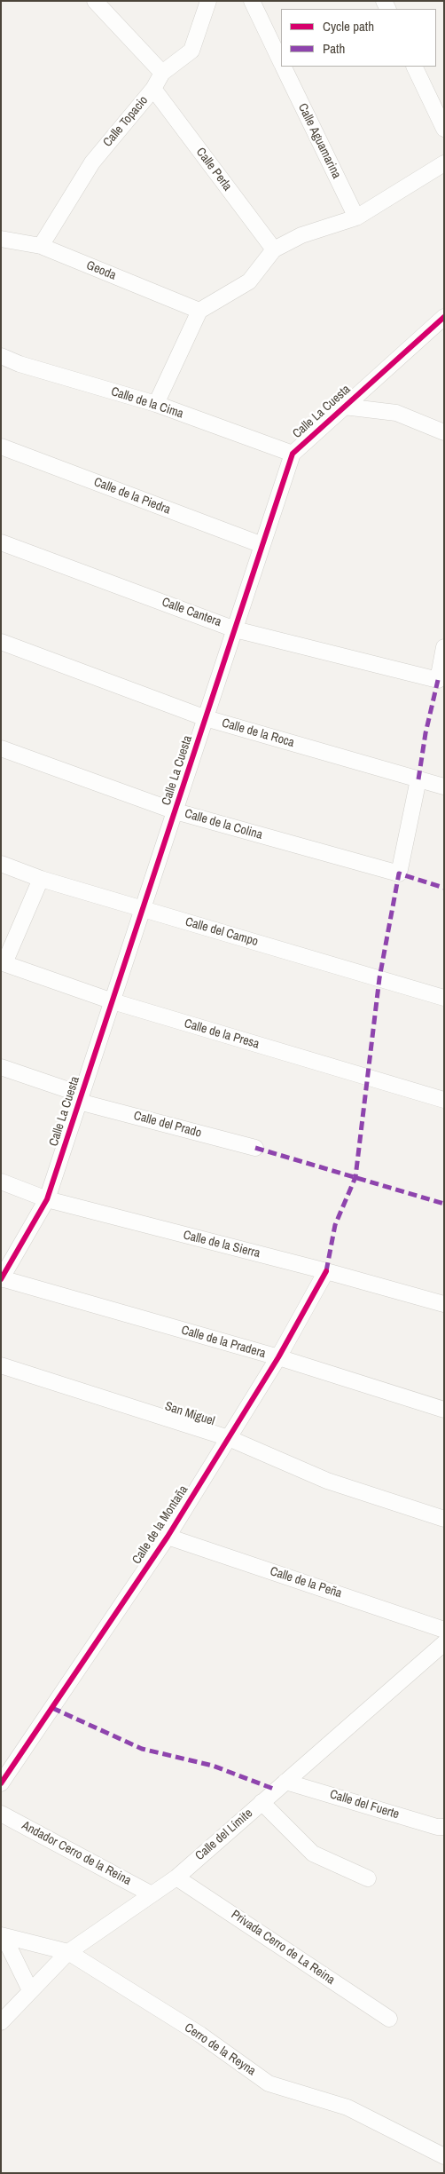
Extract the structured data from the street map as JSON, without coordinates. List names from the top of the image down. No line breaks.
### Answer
{"streets":{"street":["Calle Topacio","Calle Aguamarina","Calle Perla","Geoda","Calle de la Cima","Calle La Cuesta","Calle de la Piedra","Calle Cantera","Calle de la Roca","Calle de la Colina","Calle del Campo","Calle de la Presa","Calle del Prado","Calle de la Sierra","Calle de la Pradera","San Miguel","Calle de la Montaña","Calle de la Peña","Calle del Fuerte","Calle del Límite","Andador Cerro de la Reina","Privada Cerro de La Reina","Cerro de la Reyna"]},"crossings":[["Calle Topacio","Calle Perla"],["Calle Topacio","Geoda"],["Calle de la Cima","Calle La Cuesta"],["Calle La Cuesta","Calle de la Piedra"],["Calle La Cuesta","Calle Cantera"],["Calle La Cuesta","Calle de la Roca"],["Calle La Cuesta","Calle de la Colina"],["Calle La Cuesta","Calle del Campo"],["Calle La Cuesta","Calle de la Presa"],["Calle La Cuesta","Calle del Prado"],["Calle La Cuesta","Calle de la Sierra"],["Calle La Cuesta","Calle de la Pradera"],["Calle de la Roca","Calle de la Colina"],["Calle de la Sierra","Calle de la Montaña"],["Calle de la Pradera","Calle de la Montaña"],["San Miguel","Calle de la Montaña"],["Calle de la Montaña","Calle de la Peña"],["Calle del Fuerte","Calle del Límite"],["Calle del Límite","Andador Cerro de la Reina"],["Calle del Límite","Privada Cerro de La Reina"],["Calle del Límite","Cerro de la Reyna"]],"legend":["Cycle path","Path"]}
